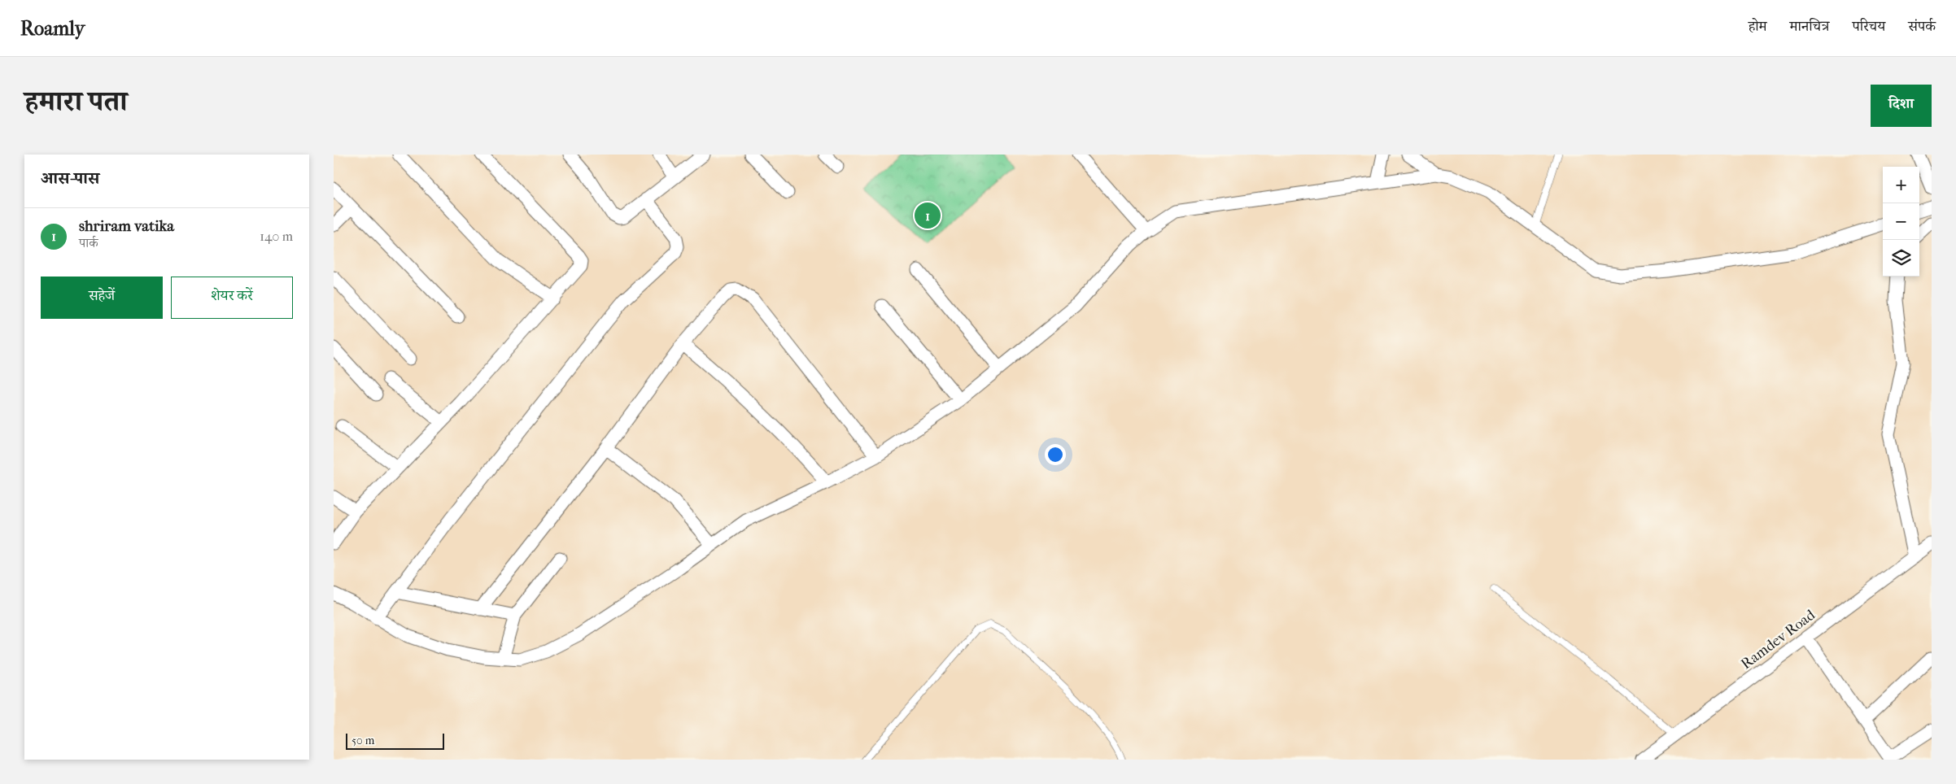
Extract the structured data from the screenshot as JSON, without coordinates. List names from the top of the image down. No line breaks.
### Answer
{"streets":{"street":["Ramdev Road"]},"scale_bar":"50 m","page":{"header":"Roamly","nav":["होम","मानचित्र","परिचय","संपर्क"],"title":"हमारा पता","buttons":["दिशा",["सहेजें","शेयर करें"]],"heading":"आस-पास","map_buttons":["+","−"],"pins":"1","list":[{"mark":"1","name":"shriram vatika","note":"पार्क","value":"140 m"}],"scale":"50 m"}}
